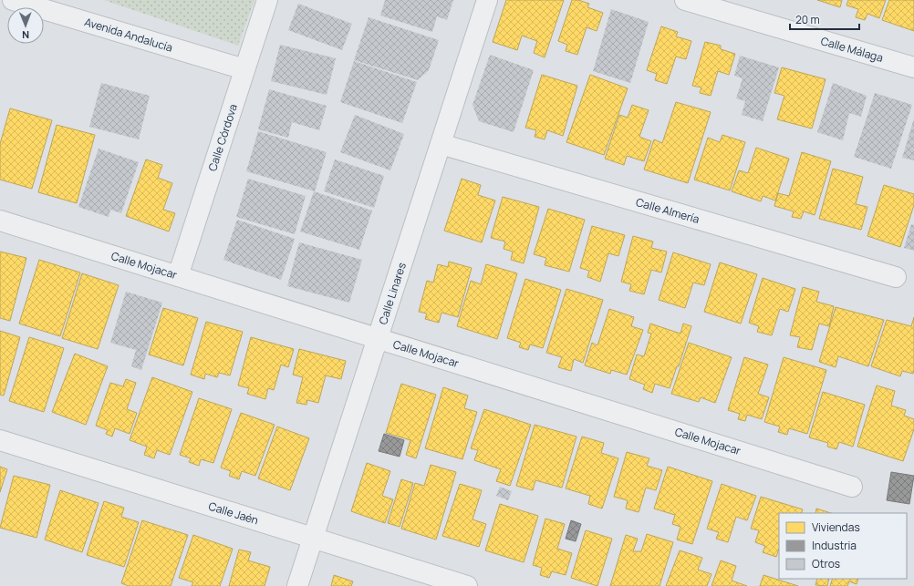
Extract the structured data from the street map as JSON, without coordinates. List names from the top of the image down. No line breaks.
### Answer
{"streets":{"street":["Avenida Andalucía","Calle Málaga","Calle Córdova","Calle Almería","Calle Mojacar","Calle Linares","Calle Jaén"]},"crossings":[["Avenida Andalucía","Calle Córdova"],["Calle Córdova","Calle Mojacar"],["Calle Almería","Calle Linares"],["Calle Mojacar","Calle Linares"],["Calle Linares","Calle Jaén"]],"legend":["Viviendas","Industria","Otros"],"scale_bar":"20 m","north":"bottom"}
